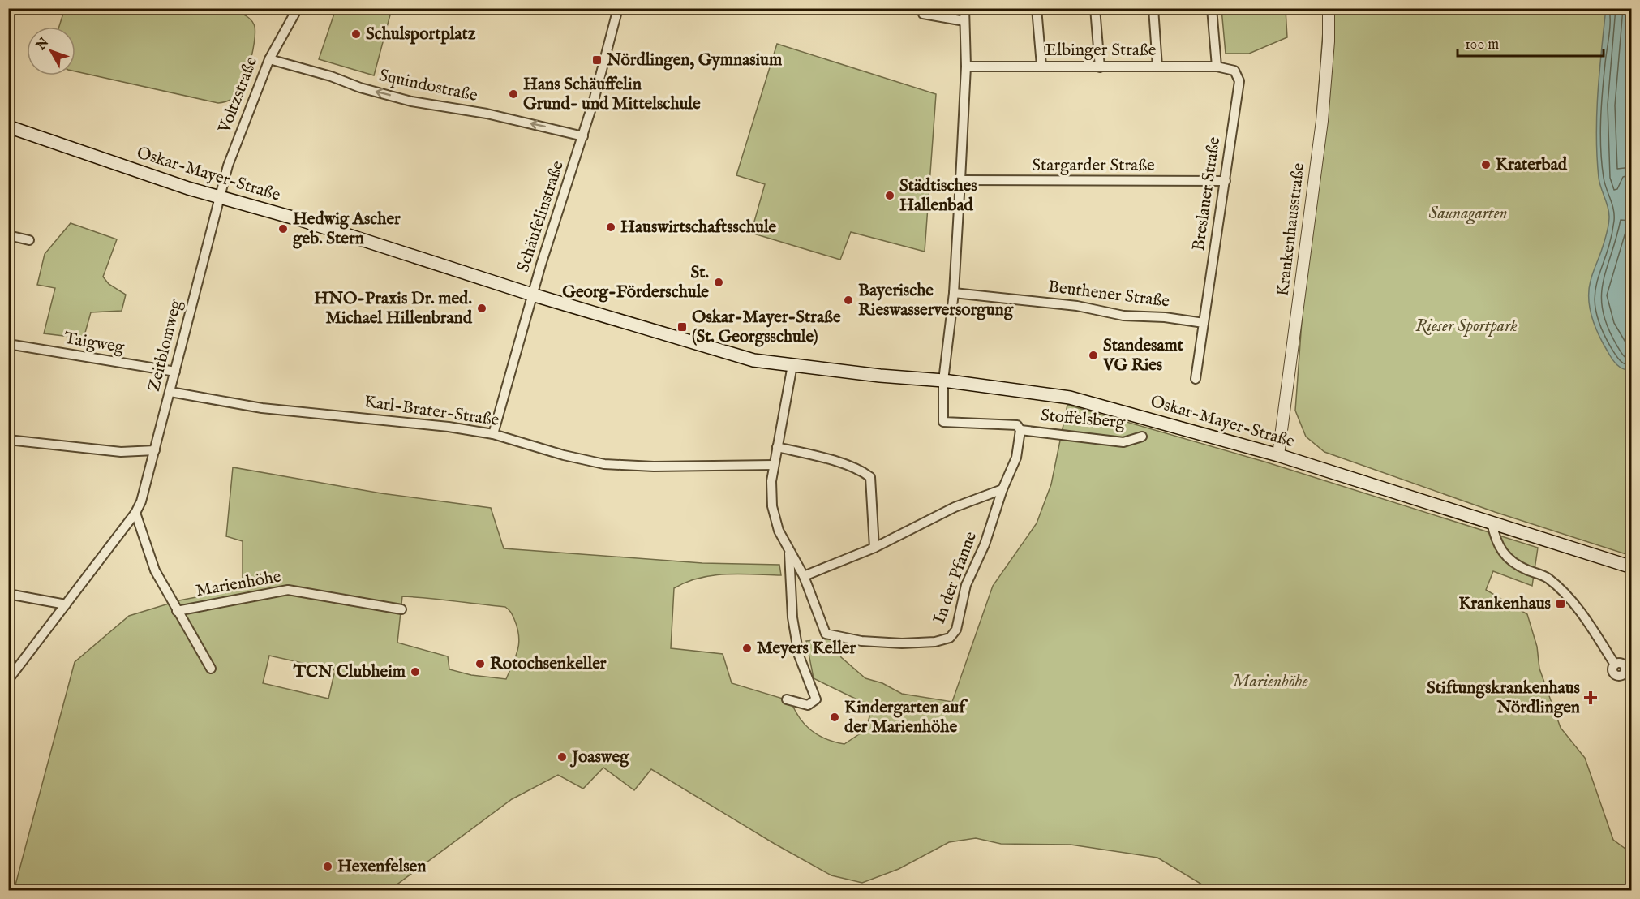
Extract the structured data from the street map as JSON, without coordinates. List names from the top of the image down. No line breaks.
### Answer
{"streets":{"main road":["Oskar-Mayer-Straße"],"street":["Elbinger Straße","Squindostraße","Voltzstraße","Stargarder Straße","Breslauer Straße","Schäufelinstraße","Krankenhausstraße","Beuthener Straße","Taigweg","Zeitblomweg","Karl-Brater-Straße","Stoffelsberg","In der Pfanne","Marienhöhe"]},"crossings":[["Elbinger Straße","Breslauer Straße"],["Squindostraße","Voltzstraße"],["Squindostraße","Schäufelinstraße"],["Voltzstraße","Oskar-Mayer-Straße"],["Voltzstraße","Zeitblomweg"],["Stargarder Straße","Breslauer Straße"],["Oskar-Mayer-Straße","Schäufelinstraße"],["Oskar-Mayer-Straße","Krankenhausstraße"],["Oskar-Mayer-Straße","Zeitblomweg"],["Oskar-Mayer-Straße","In der Pfanne"],["Breslauer Straße","Beuthener Straße"],["Schäufelinstraße","Karl-Brater-Straße"],["Taigweg","Zeitblomweg"],["Zeitblomweg","Karl-Brater-Straße"],["Karl-Brater-Straße","In der Pfanne"],["Stoffelsberg","In der Pfanne"]],"one_way":["Squindostraße"],"parks":["Saunagarten","Rieser Sportpark","Marienhöhe"],"places":{"other":["Schulsportplatz","Hans Schäuffelin Grund- und Mittelschule","Kraterbad","Städtisches Hallenbad","Hauswirtschaftsschule","Hedwig Ascher geb. Stern","St. Georg-Förderschule","Bayerische Rieswasserversorgung","HNO-Praxis Dr. med. Michael Hillenbrand","Standesamt VG Ries","Meyers Keller","Rotochsenkeller","TCN Clubheim","Kindergarten auf der Marienhöhe","Joasweg","Hexenfelsen"],"transit":["Nördlingen, Gymnasium","Oskar-Mayer-Straße (St. Georgsschule)","Krankenhaus"],"health":["Stiftungskrankenhaus Nördlingen"]},"scale_bar":"100 m","north":"top left"}
